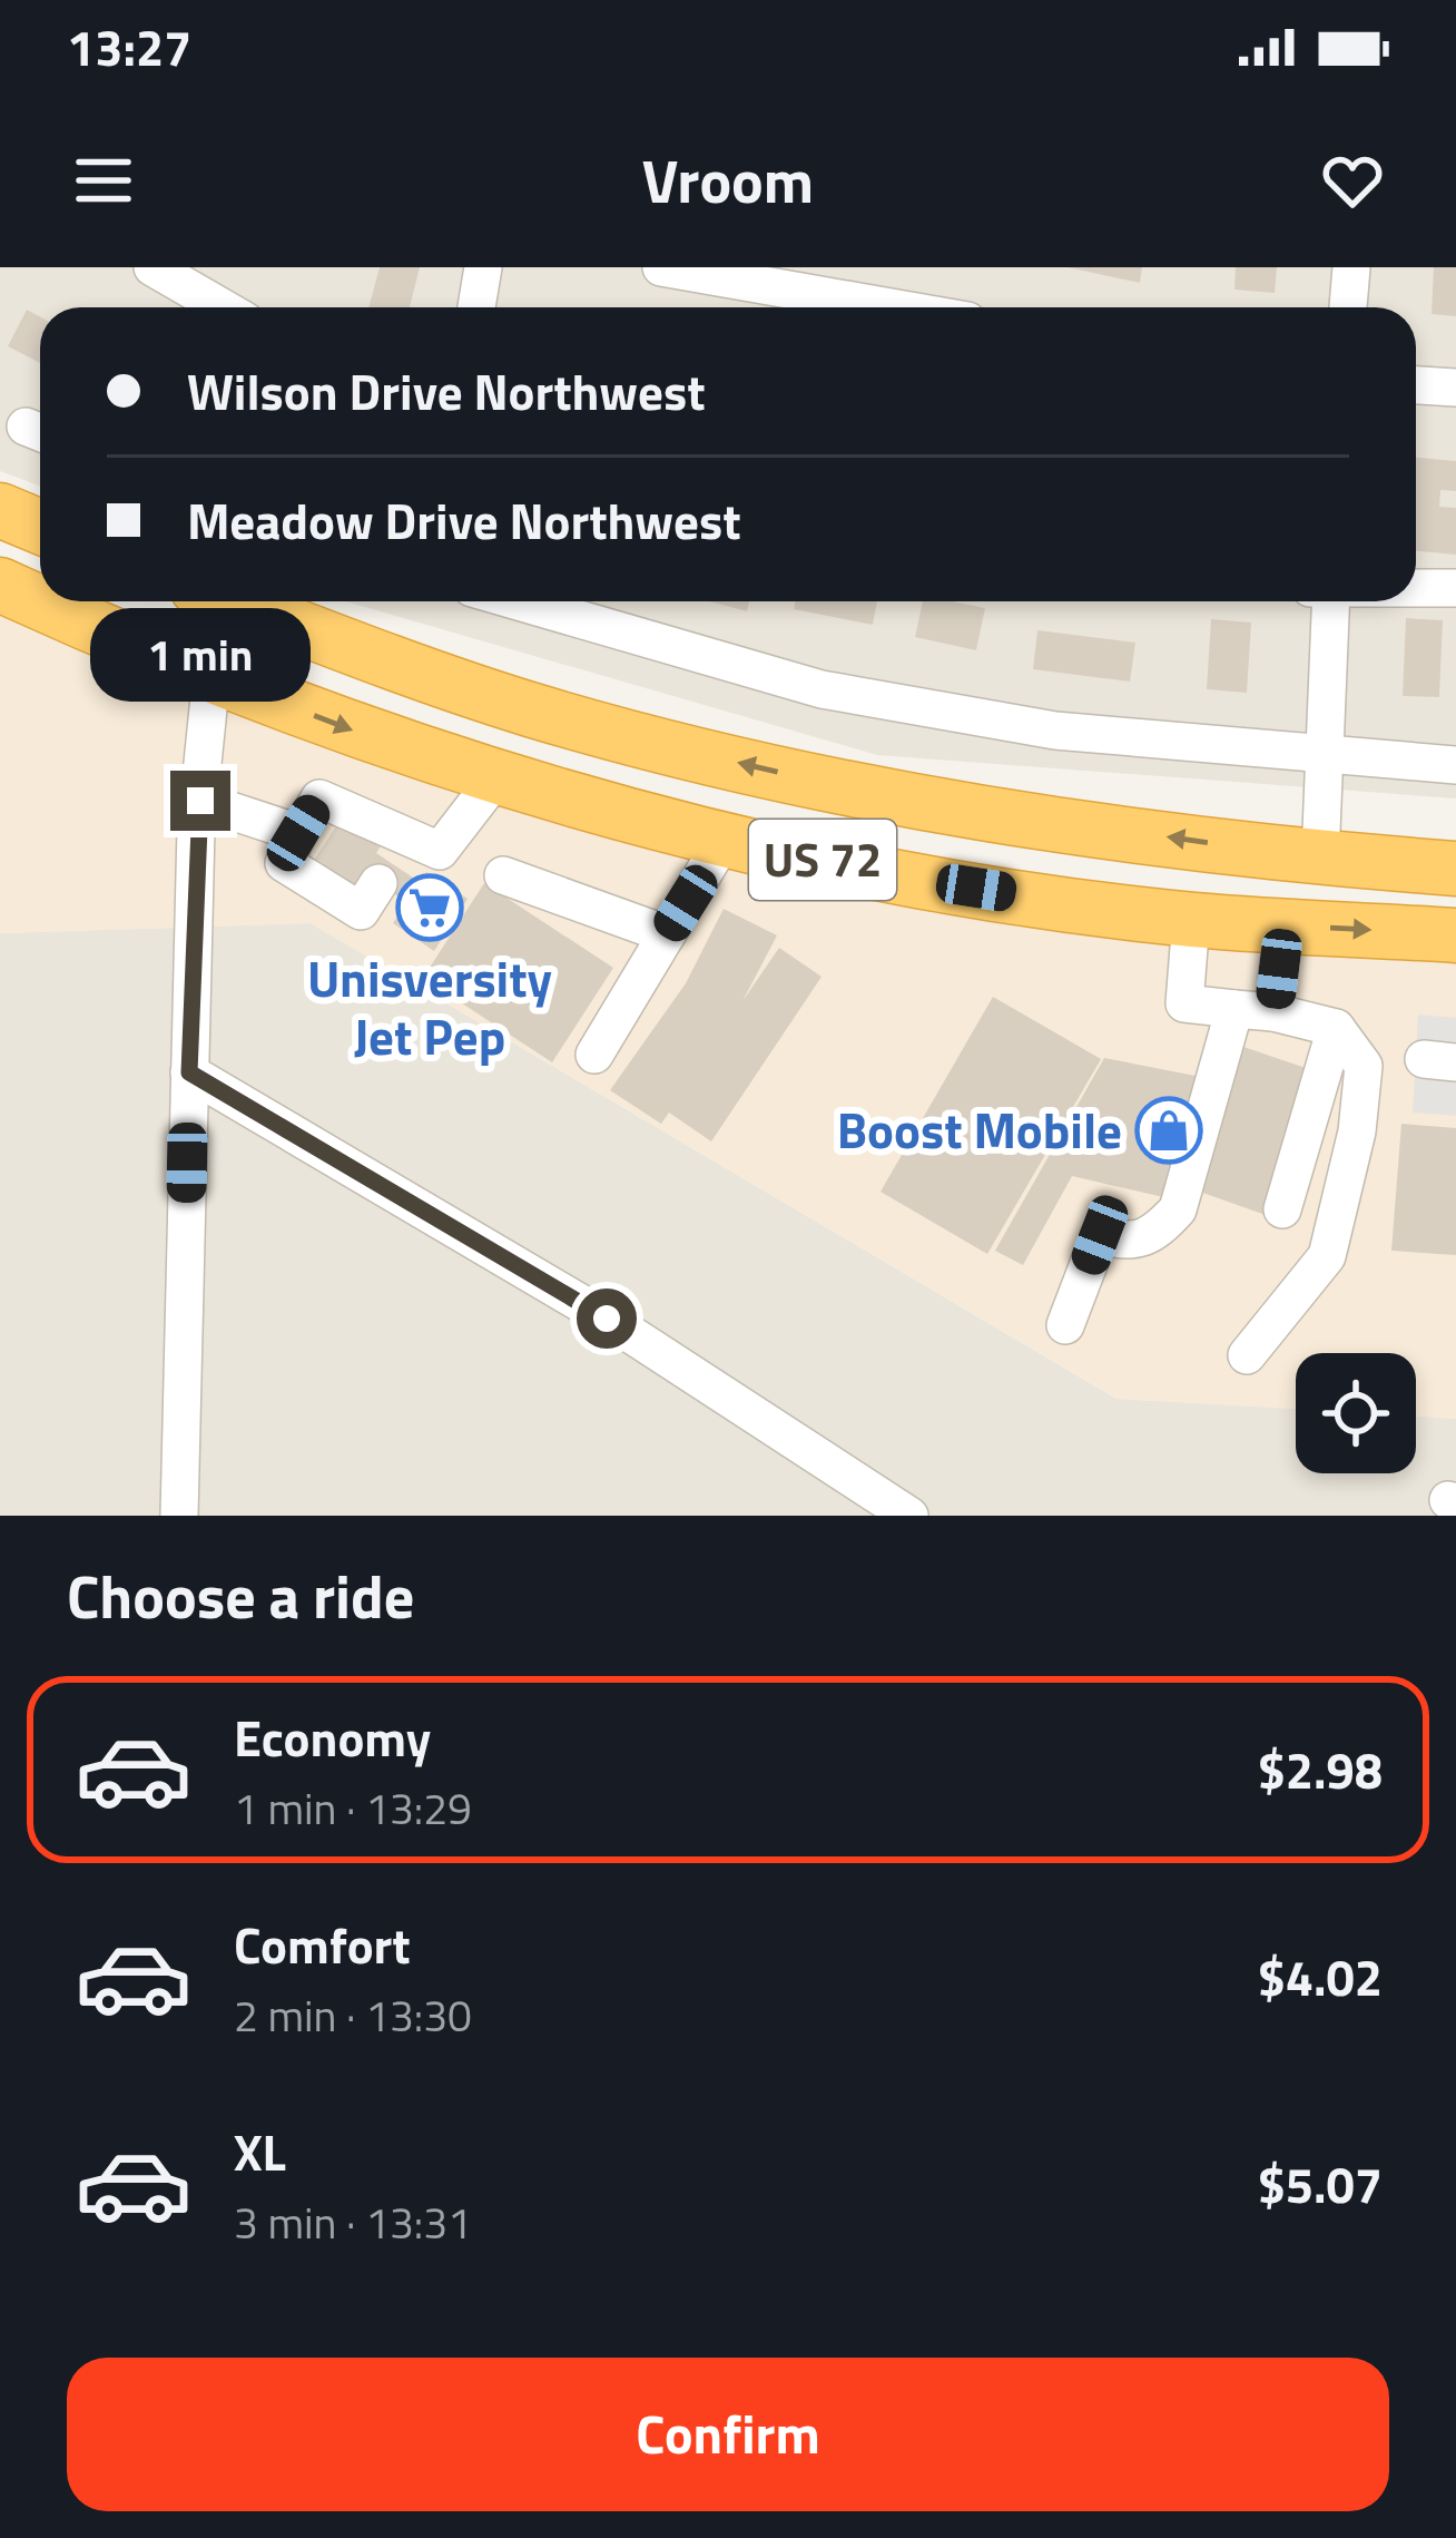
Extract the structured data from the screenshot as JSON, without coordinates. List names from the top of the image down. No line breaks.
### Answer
{"streets":{"highway":["US 72"]},"places":{"supermarket":["Unisversity Jet Pep"],"shop":["Boost Mobile"]},"page":{"status":"13:27","header":"Vroom","banner":["Wilson Drive Northwest","Meadow Drive Northwest"],"bubble":"1 min","heading":"Choose a ride","list":[{"name":"Economy","note":"1 min · 13:29","value":"$2.98"},{"name":"Comfort","note":"2 min · 13:30","value":"$4.02"},{"name":"XL","note":"3 min · 13:31","value":"$5.07"}],"buttons":"Confirm"}}
